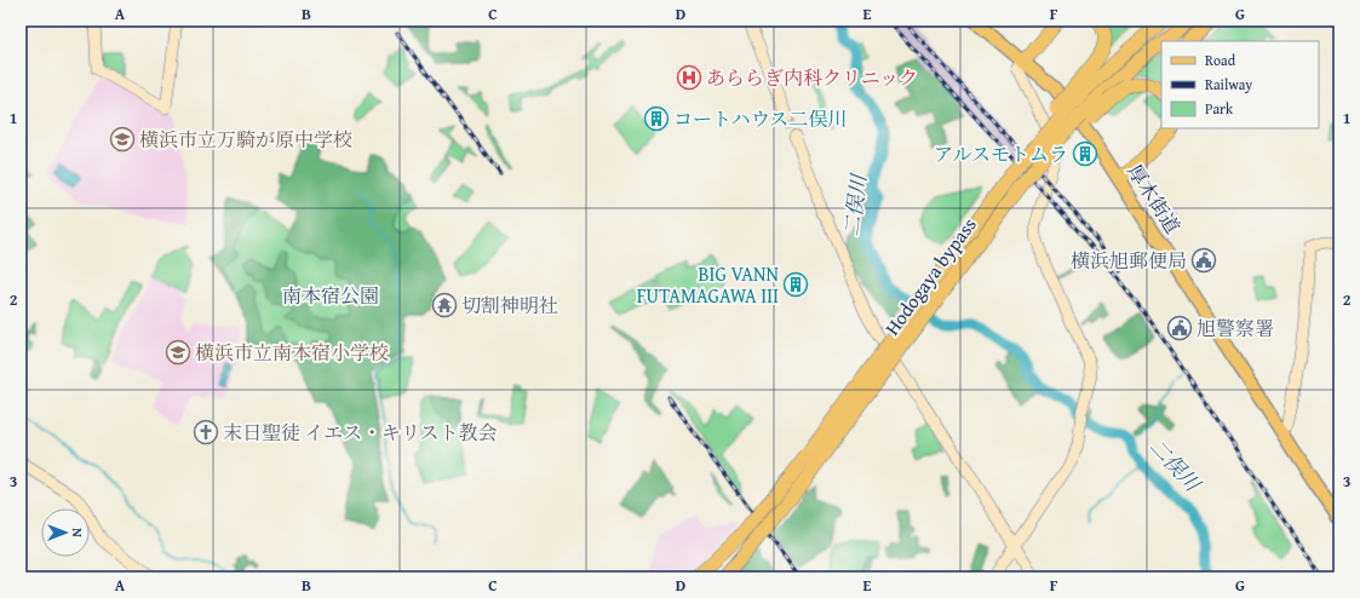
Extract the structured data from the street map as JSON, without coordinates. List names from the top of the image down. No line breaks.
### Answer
{"streets":{"highway":["Hodogaya bypass"],"main road":["厚木街道"]},"water":["二俣川"],"parks":["南本宿公園"],"places":{"hospital":["あららぎ内科クリニック"],"building":["コートハウス二俣川","アルスモトムラ","BIG VANN FUTAMAGAWA Ⅲ"],"school or university":["横浜市立万騎が原中学校","横浜市立南本宿小学校"],"public building":["横浜旭郵便局","旭警察署"],"temple":["切割神明社"],"church":["末日聖徒 イエス・キリスト教会"]},"legend":["Road","Railway","Park"],"north":"right","grid":{"columns":["A","B","C","D","E","F","G"],"rows":["1","2","3"]}}
